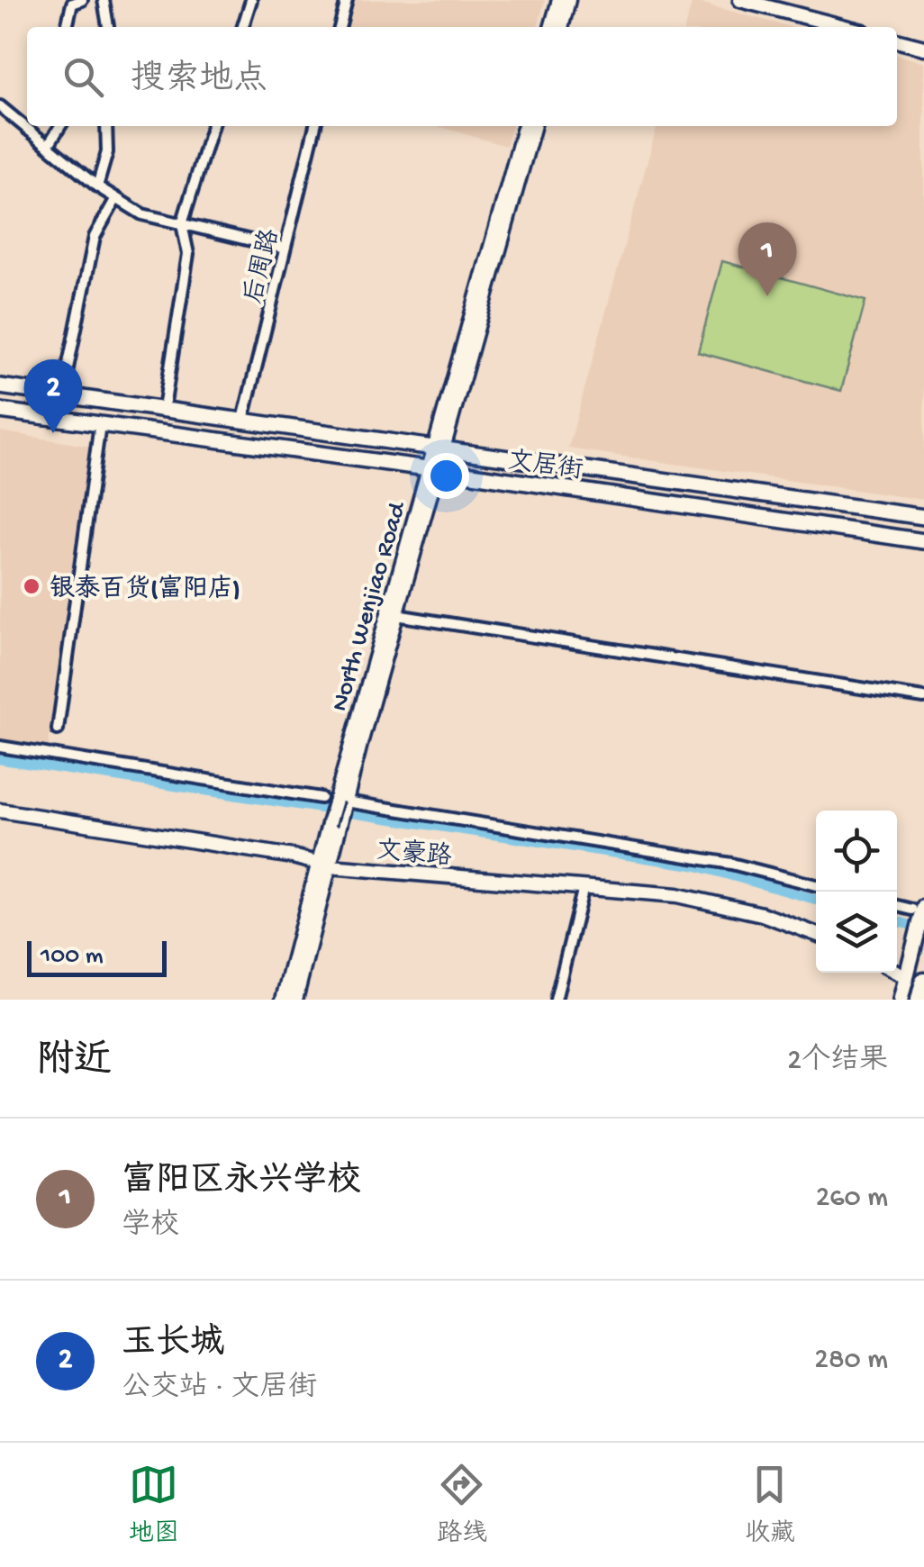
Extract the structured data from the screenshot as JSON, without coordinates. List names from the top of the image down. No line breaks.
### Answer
{"streets":{"main road":["文居街"],"street":["后周路","North Wenjiao Road","文豪路"]},"crossings":[["后周路","文居街"],["文居街","North Wenjiao Road"],["North Wenjiao Road","文豪路"]],"places":["银泰百货(富阳店)"],"scale_bar":"100 m","page":{"search":"搜索地点","pins":["1","2"],"scale":"100 m","heading":["附近","2个结果"],"list":[{"mark":"1","name":"富阳区永兴学校","note":"学校","value":"260 m"},{"mark":"2","name":"玉长城","note":"公交站 · 文居街","value":"280 m"}],"nav":["地图","路线","收藏"]}}
